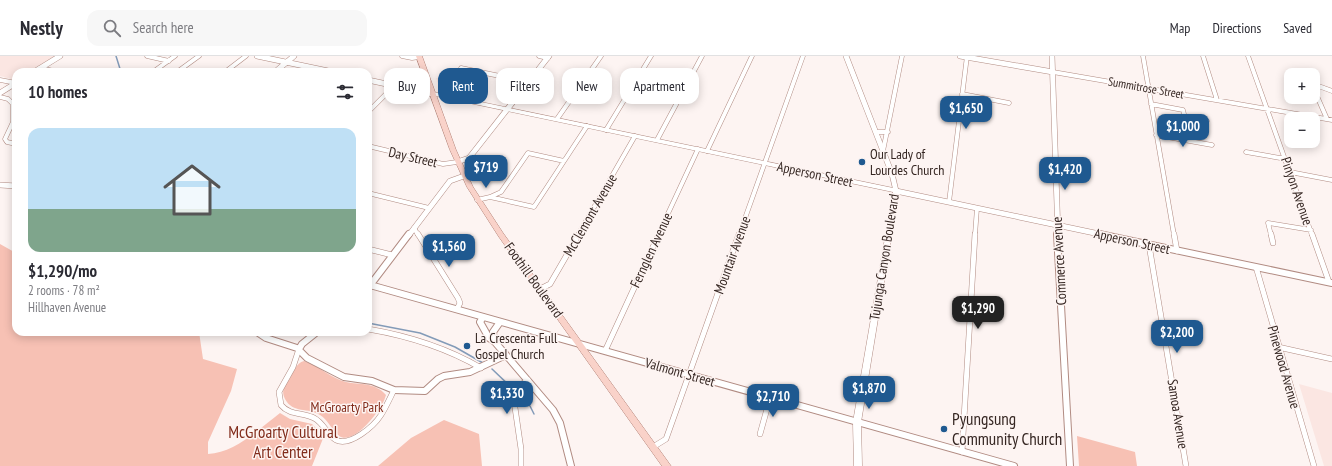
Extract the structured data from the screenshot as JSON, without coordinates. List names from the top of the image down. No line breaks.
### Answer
{"streets":{"main road":["Apperson Street","Tujunga Canyon Boulevard","Foothill Boulevard"],"street":["Summitrose Street","Day Street","Pinyon Avenue","McClemont Avenue","Fernglen Avenue","Mountair Avenue","Commerce Avenue","Pinewood Avenue","Valmont Street","Samoa Avenue"]},"crossings":[["Summitrose Street","Pinyon Avenue"],["Summitrose Street","Commerce Avenue"],["Day Street","Foothill Boulevard"],["Apperson Street","Pinyon Avenue"],["Apperson Street","McClemont Avenue"],["Apperson Street","Fernglen Avenue"],["Apperson Street","Mountair Avenue"],["Apperson Street","Tujunga Canyon Boulevard"],["Apperson Street","Commerce Avenue"],["Apperson Street","Foothill Boulevard"],["Apperson Street","Pinewood Avenue"],["Apperson Street","Samoa Avenue"],["McClemont Avenue","Foothill Boulevard"],["Fernglen Avenue","Valmont Street"],["Mountair Avenue","Foothill Boulevard"],["Mountair Avenue","Valmont Street"],["Tujunga Canyon Boulevard","Valmont Street"],["Foothill Boulevard","Valmont Street"]],"parks":["McGroarty Park","McGroarty Cultural Art Center"],"places":["Our Lady of Lourdes Church","La Crescenta Full Gospel Church","Pyungsung Community Church"],"page":{"header":"Nestly","search":"Search here","nav":["Map","Directions","Saved"],"map_buttons":["+","−"],"chip":["Buy","Rent","Filters","New","Apartment"],"heading":"10 homes","price":["$1,650","$1,000","$719","$1,420","$1,560","$1,290","$2,200","$1,870","$1,330","$2,710"],"list":[{"name":"$1,290/mo","note":"2 rooms · 78 m² · Hillhaven Avenue"}]}}
